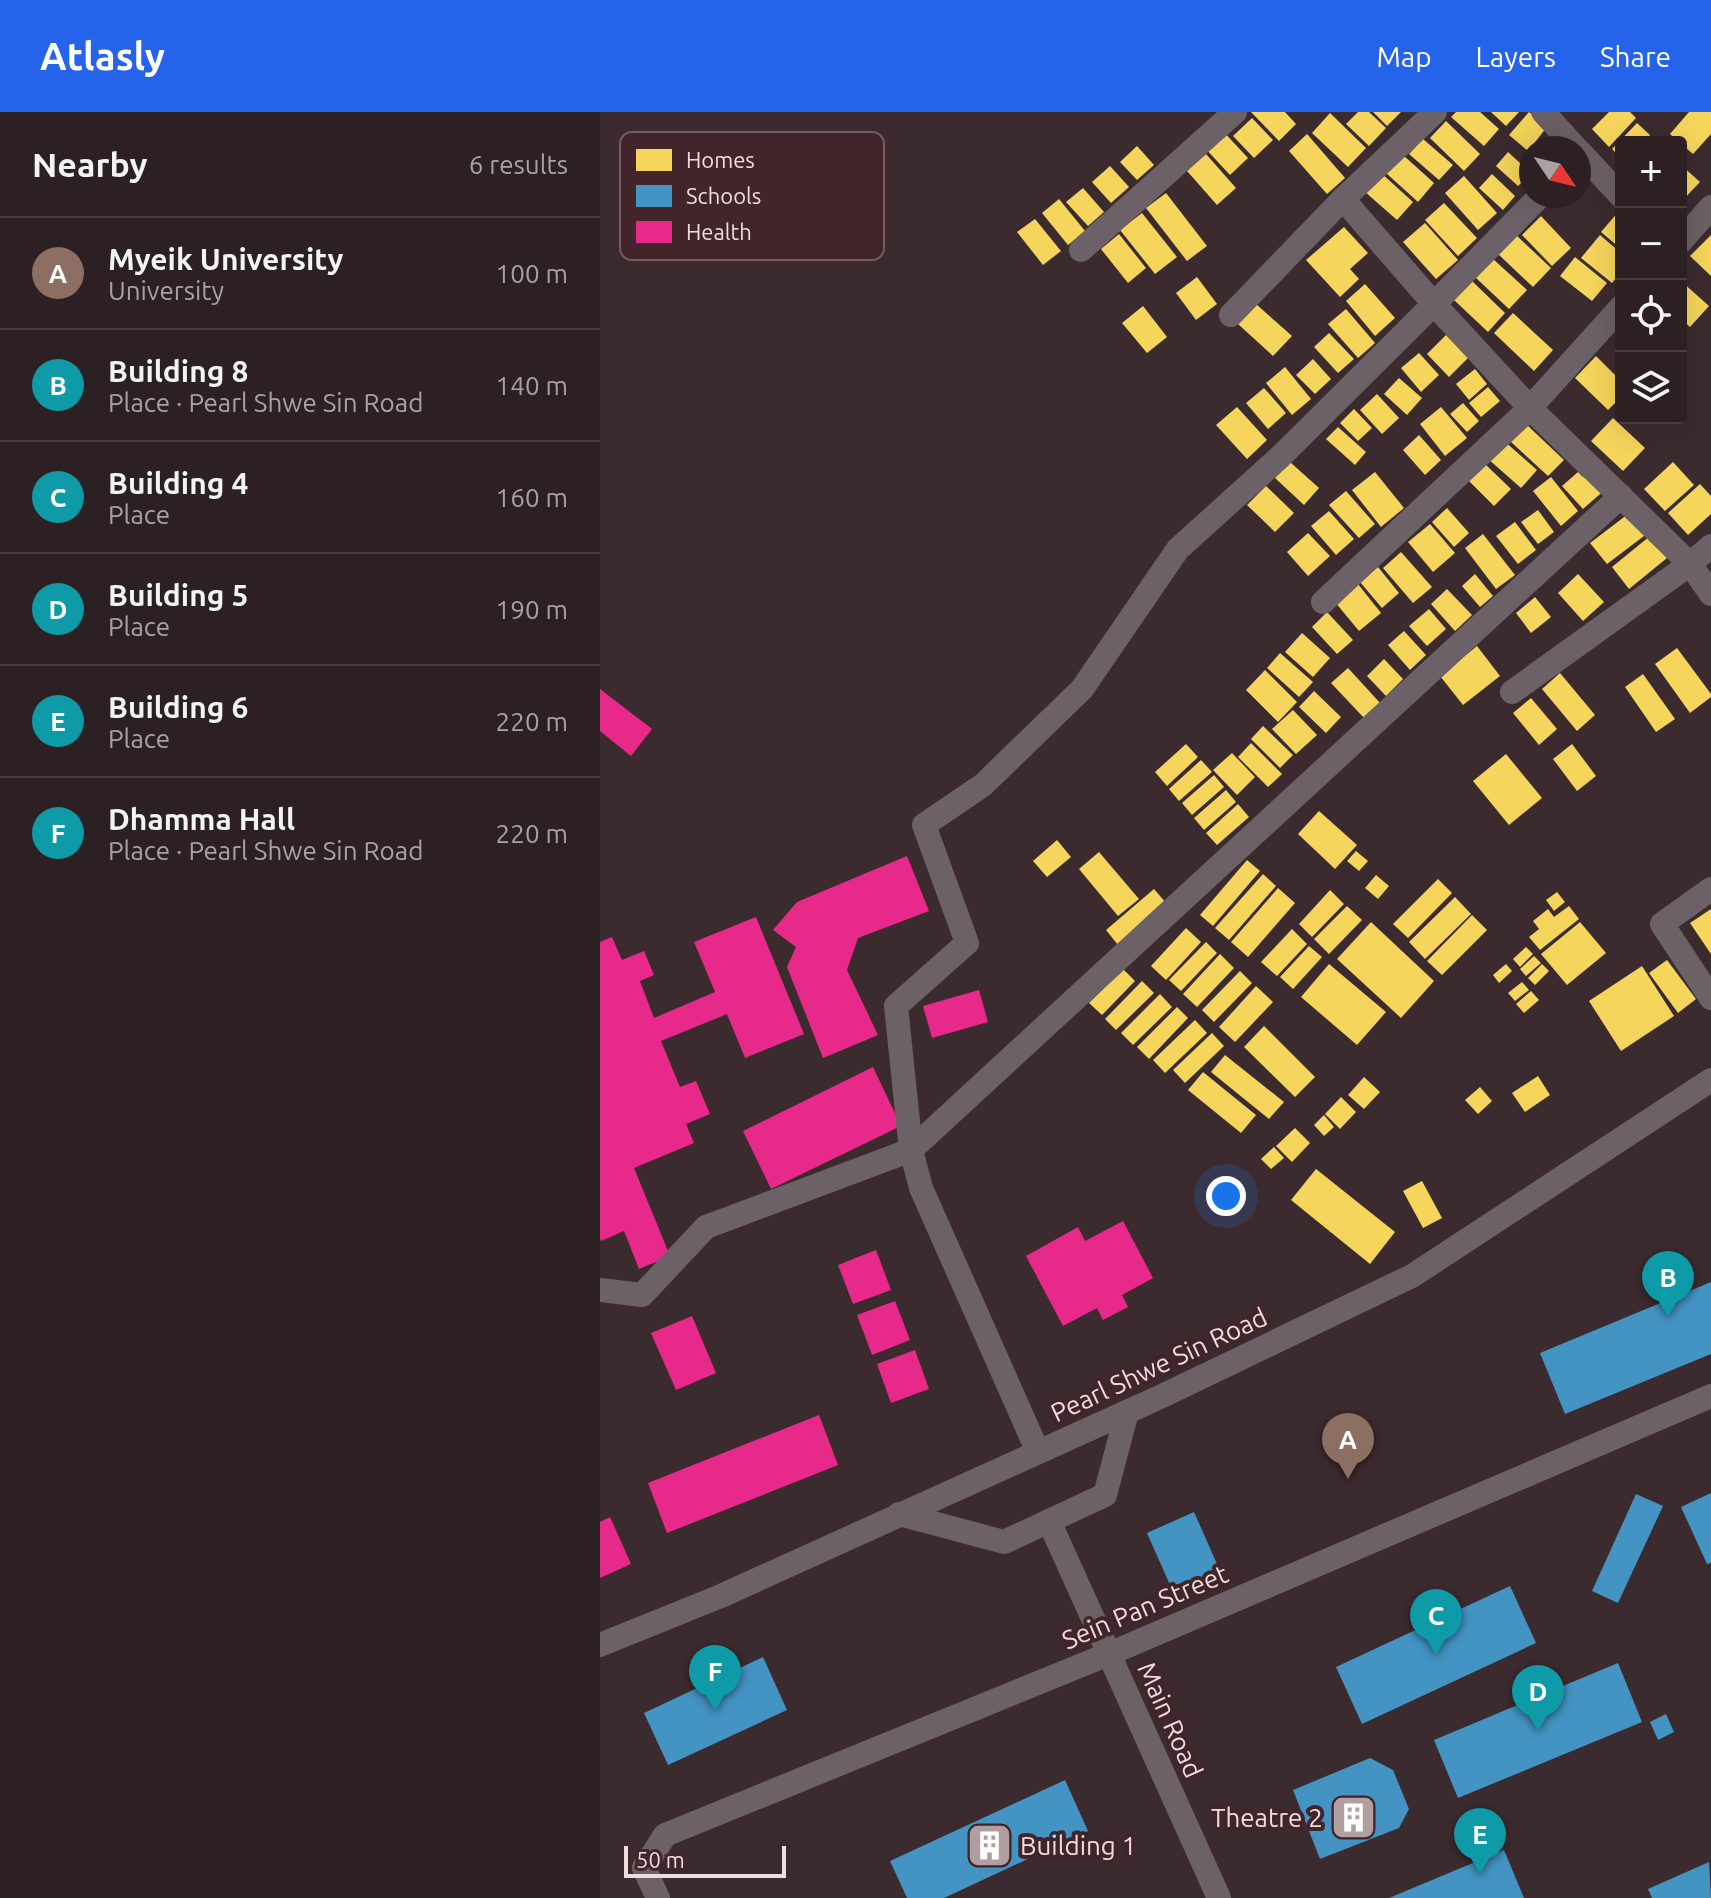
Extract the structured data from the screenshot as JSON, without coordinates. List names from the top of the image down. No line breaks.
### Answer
{"streets":{"street":["Pearl Shwe Sin Road","Sein Pan Street","Main Road"]},"crossings":[["Sein Pan Street","Main Road"]],"places":{"building":["Theatre 2","Building 1"]},"legend":["Homes","Schools","Health"],"scale_bar":"50 m","north":"bottom right","page":{"header":"Atlasly","nav":["Map","Layers","Share"],"heading":["Nearby","6 results"],"map_buttons":["+","−"],"list":[{"mark":"A","name":"Myeik University","note":"University","value":"100 m"},{"mark":"B","name":"Building 8","note":"Place · Pearl Shwe Sin Road","value":"140 m"},{"mark":"C","name":"Building 4","note":"Place","value":"160 m"},{"mark":"D","name":"Building 5","note":"Place","value":"190 m"},{"mark":"E","name":"Building 6","note":"Place","value":"220 m"},{"mark":"F","name":"Dhamma Hall","note":"Place · Pearl Shwe Sin Road","value":"220 m"}],"pins":["B","A","C","F","D","E"],"scale":"50 m"}}
